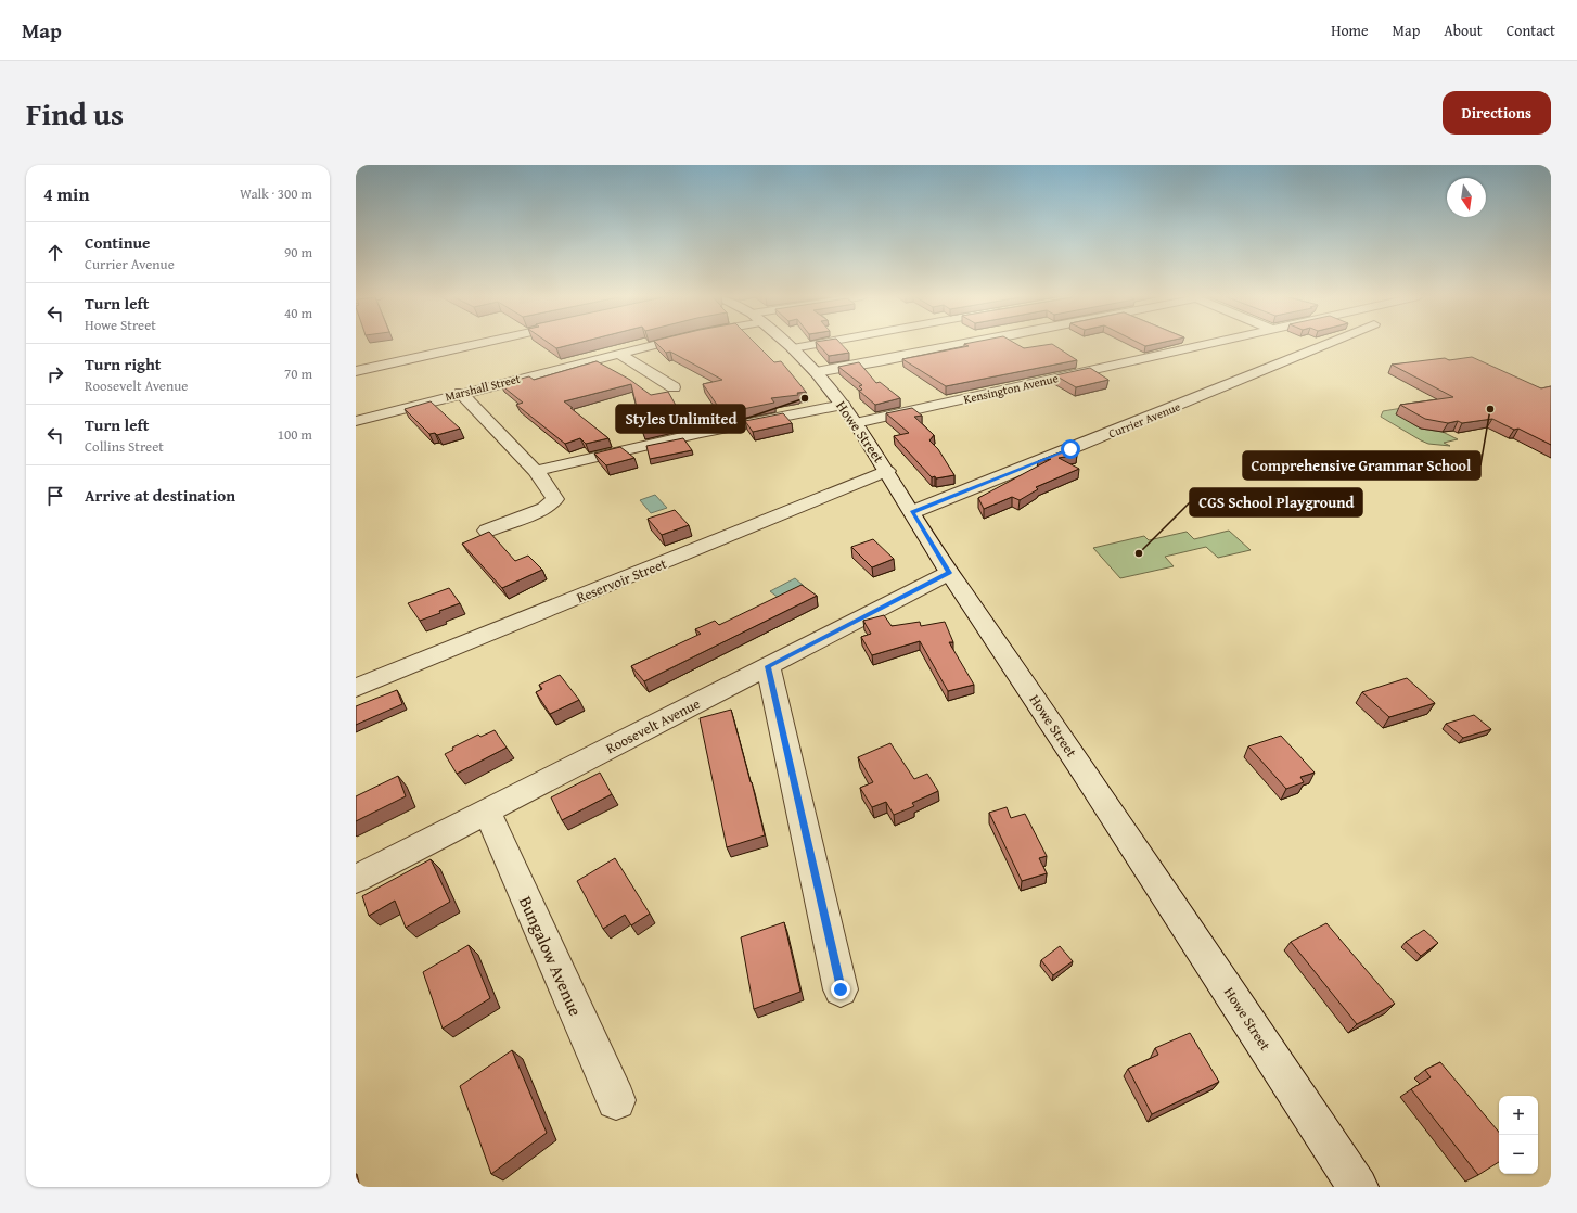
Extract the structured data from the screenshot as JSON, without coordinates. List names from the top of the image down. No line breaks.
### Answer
{"streets":{"street":["Marshall Street","Kensington Avenue","Currier Avenue","Howe Street","Reservoir Street","Roosevelt Avenue","Bungalow Avenue"]},"crossings":[["Kensington Avenue","Howe Street"],["Currier Avenue","Howe Street"],["Howe Street","Reservoir Street"],["Howe Street","Roosevelt Avenue"],["Roosevelt Avenue","Bungalow Avenue"]],"places":["Styles Unlimited","Comprehensive Grammar School","CGS School Playground"],"north":"bottom","page":{"header":"Map","nav":["Home","Map","About","Contact"],"title":"Find us","buttons":"Directions","heading":["4 min","Walk · 300 m"],"list":[["Continue","Currier Avenue","90 m"],["Turn left","Howe Street","40 m"],["Turn right","Roosevelt Avenue","70 m"],["Turn left","Collins Street","100 m"],"Arrive at destination"],"map_buttons":["+","−"]}}
